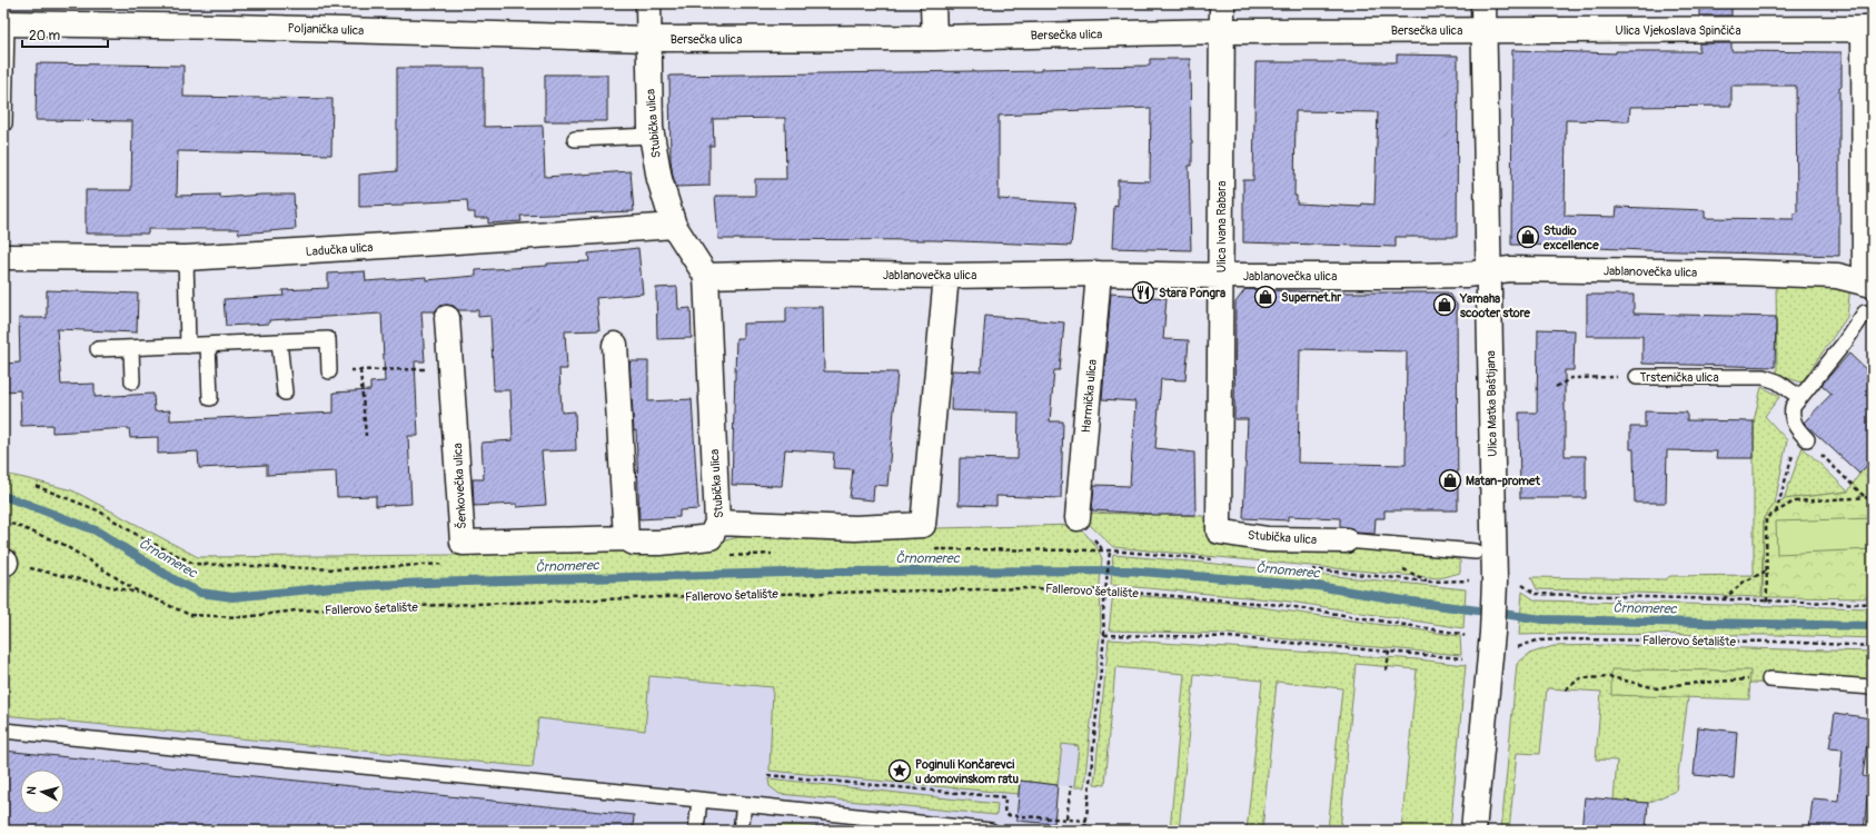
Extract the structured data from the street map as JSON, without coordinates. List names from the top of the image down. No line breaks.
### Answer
{"streets":{"street":["Poljanička ulica","Bersečka ulica","Ulica Vjekoslava Spinčića","Stubička ulica","Ulica Ivana Rabara","Ladučka ulica","Jablanovečka ulica","Harmička ulica","Ulica Matka Baštijana","Šenkovečka ulica"],"lane":["Trstenička ulica"],"path":["Fallerovo šetalište"]},"crossings":[["Poljanička ulica","Bersečka ulica"],["Poljanička ulica","Stubička ulica"],["Bersečka ulica","Ulica Vjekoslava Spinčića"],["Bersečka ulica","Stubička ulica"],["Bersečka ulica","Ulica Ivana Rabara"],["Bersečka ulica","Ulica Matka Baštijana"],["Ulica Vjekoslava Spinčića","Ulica Matka Baštijana"],["Stubička ulica","Ulica Ivana Rabara"],["Stubička ulica","Ladučka ulica"],["Stubička ulica","Jablanovečka ulica"],["Stubička ulica","Šenkovečka ulica"],["Ulica Ivana Rabara","Jablanovečka ulica"],["Jablanovečka ulica","Harmička ulica"],["Jablanovečka ulica","Ulica Matka Baštijana"]],"water":["Črnomerec"],"places":{"shop":["Studio excellence","Supernet.hr","Yamaha scooter store","Matan-promet"],"restaurant":["Stara Pongra"],"place":["Poginuli Končarevci u domovinskom ratu"]},"scale_bar":"20 m","north":"left"}
